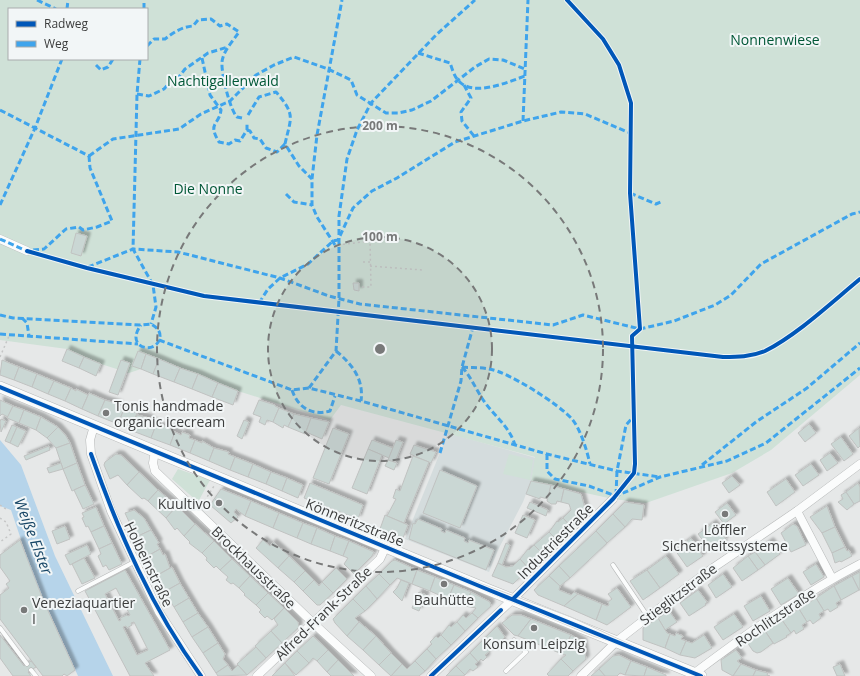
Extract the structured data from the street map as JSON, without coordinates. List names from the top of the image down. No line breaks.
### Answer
{"streets":{"main road":["Könneritzstraße"],"street":["Industriestraße","Holbeinstraße","Brockhausstraße","Stieglitzstraße","Alfred-Frank-Straße","Rochlitzstraße"]},"crossings":[["Könneritzstraße","Industriestraße"],["Könneritzstraße","Holbeinstraße"],["Könneritzstraße","Brockhausstraße"],["Könneritzstraße","Stieglitzstraße"],["Könneritzstraße","Alfred-Frank-Straße"],["Könneritzstraße","Rochlitzstraße"],["Brockhausstraße","Alfred-Frank-Straße"]],"water":["Weiße Elster"],"parks":["Nonnenwiese","Nachtigallenwald","Die Nonne"],"places":["Tonis handmade organic icecream","Kuultivo","Löffler Sicherheitssysteme","Bauhütte","Veneziaquartier I","Konsum Leipzig"],"legend":["Radweg","Weg"],"rings":["200 m","100 m"]}
